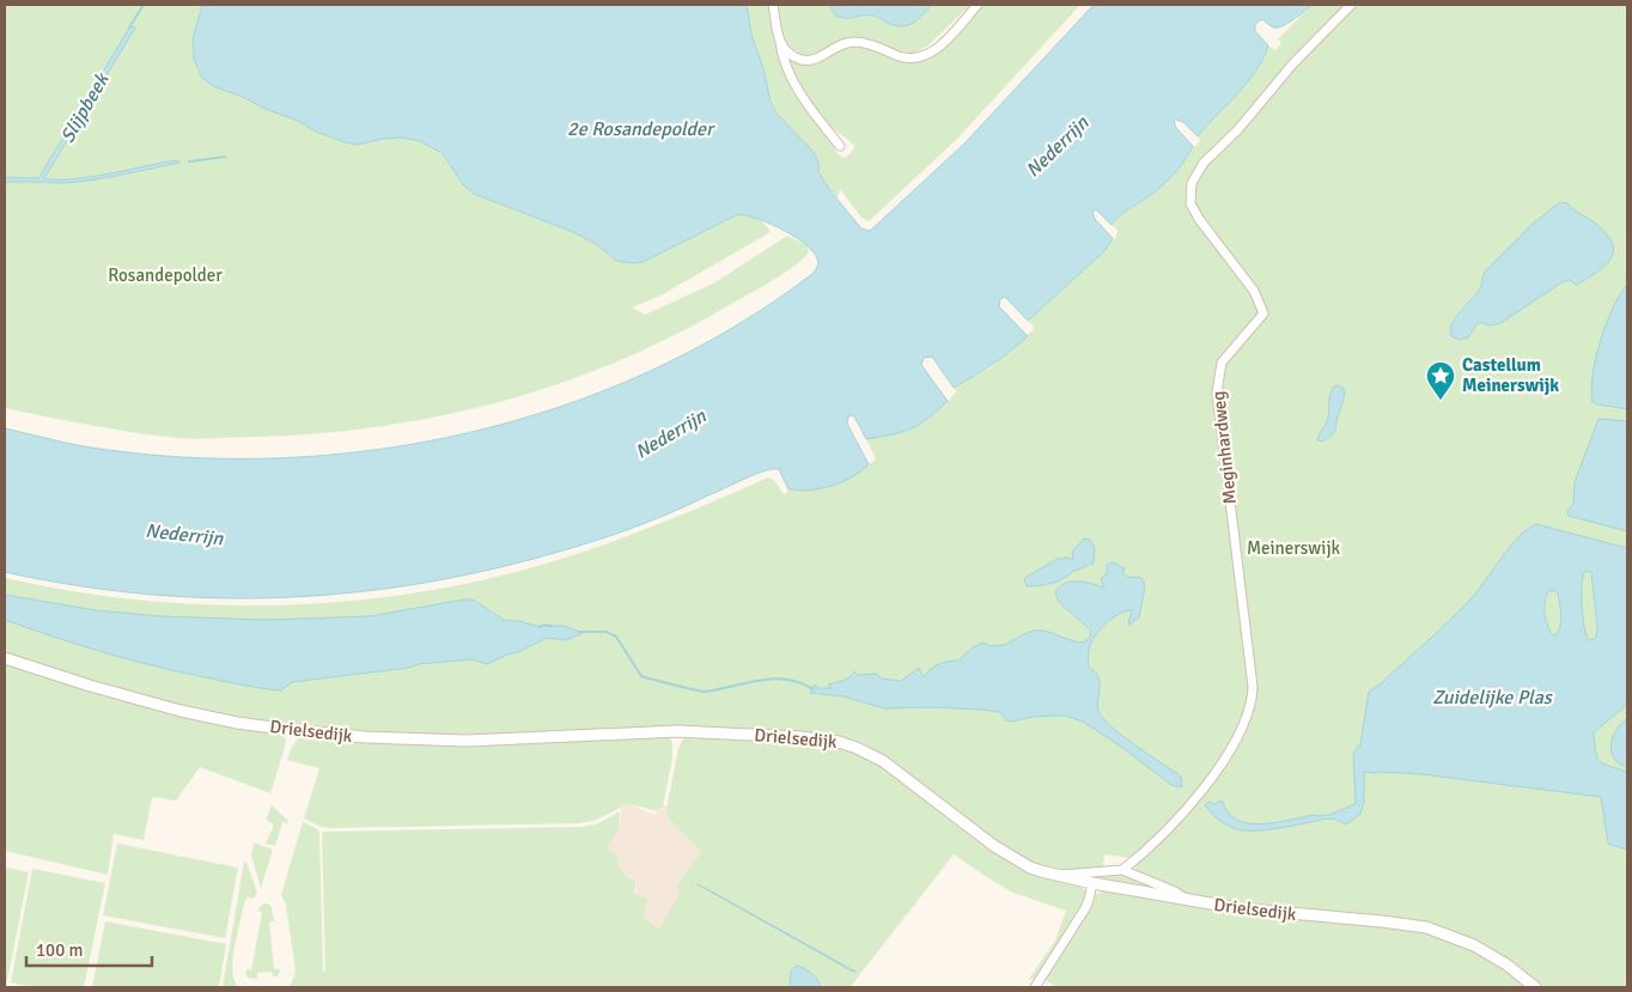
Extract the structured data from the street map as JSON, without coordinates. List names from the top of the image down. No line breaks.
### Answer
{"streets":{"street":["Meginhardweg","Drielsedijk"]},"water":["Slijpbeek","2e Rosandepolder","Nederrijn","Zuidelijke Plas"],"parks":["Rosandepolder","Meinerswijk"],"places":{"place":["Castellum Meinerswijk"]},"scale_bar":"100 m"}
